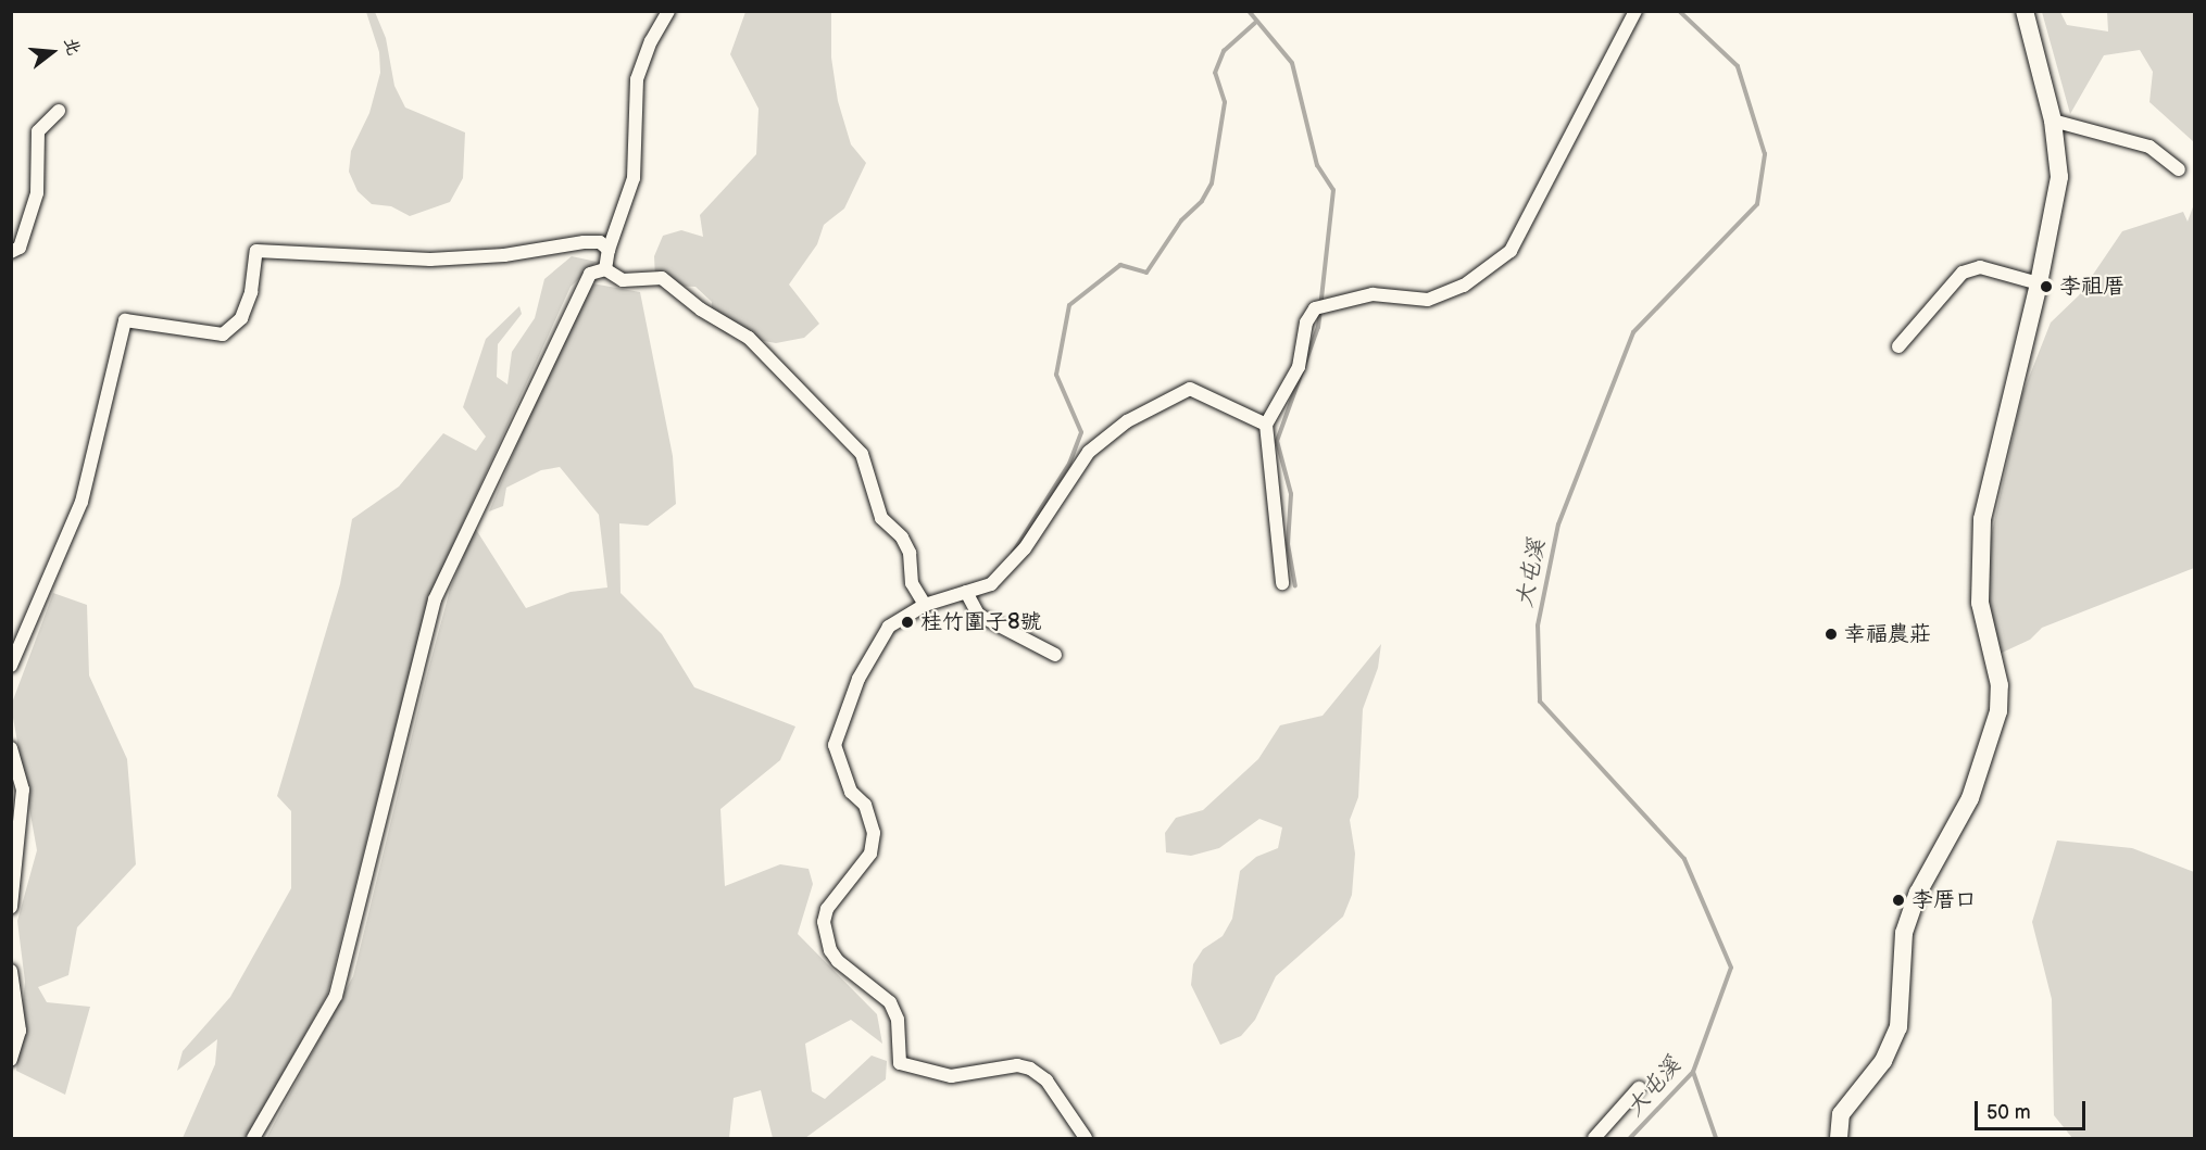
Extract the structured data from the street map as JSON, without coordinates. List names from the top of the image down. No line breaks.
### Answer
{"water":["大屯溪"],"places":["李祖厝","桂竹圍子8號","幸福農莊","李厝口"],"scale_bar":"50 m","north":"right"}
